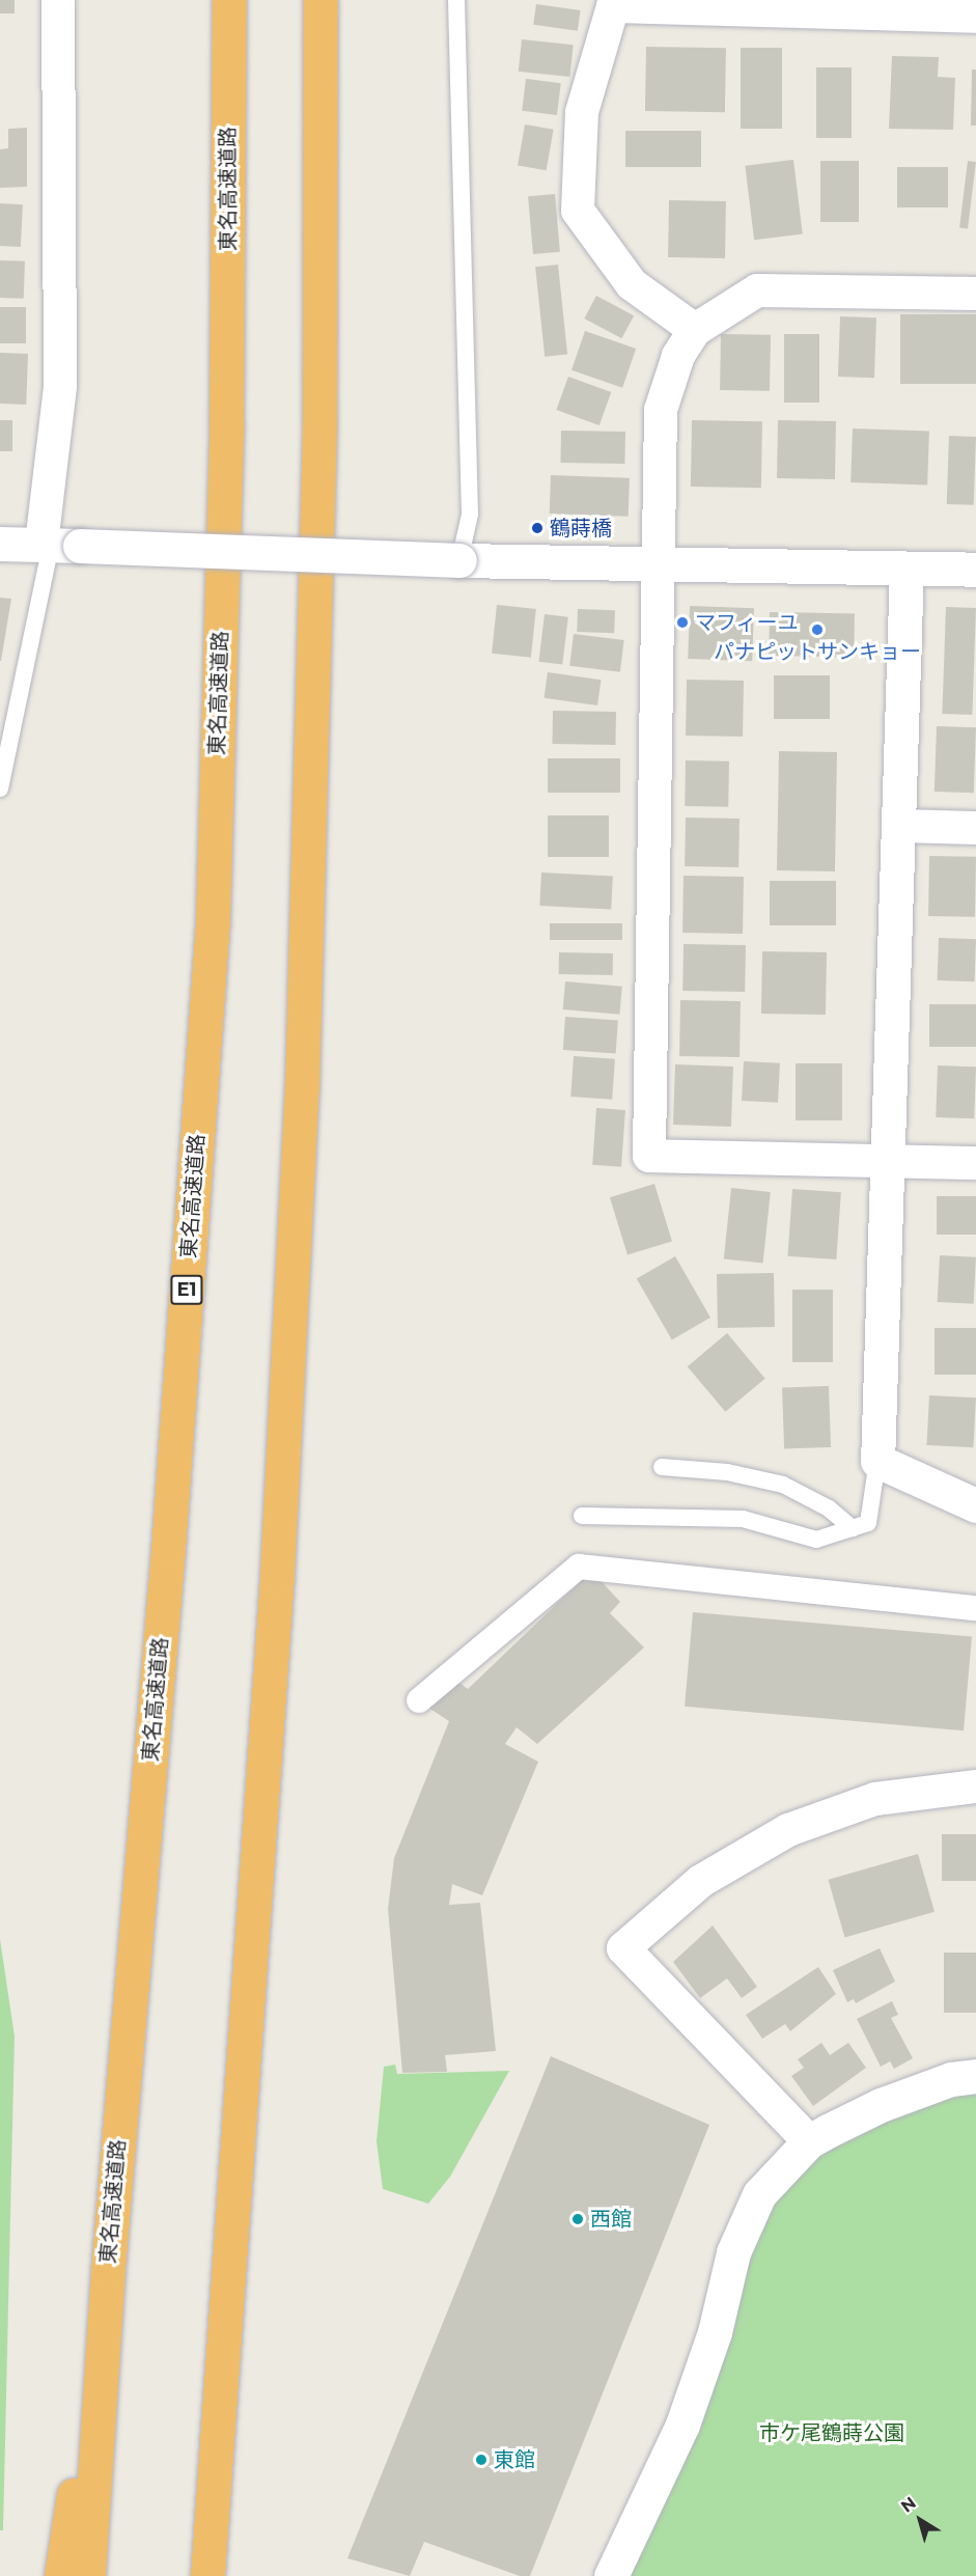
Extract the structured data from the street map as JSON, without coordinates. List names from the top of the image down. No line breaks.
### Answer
{"streets":{"highway":["東名高速道路","E1"]},"parks":["市ケ尾鶴蒔公園"],"places":["鶴蒔橋","マフィーユ","パナピットサンキョー","西館","東館"],"north":"top left"}
